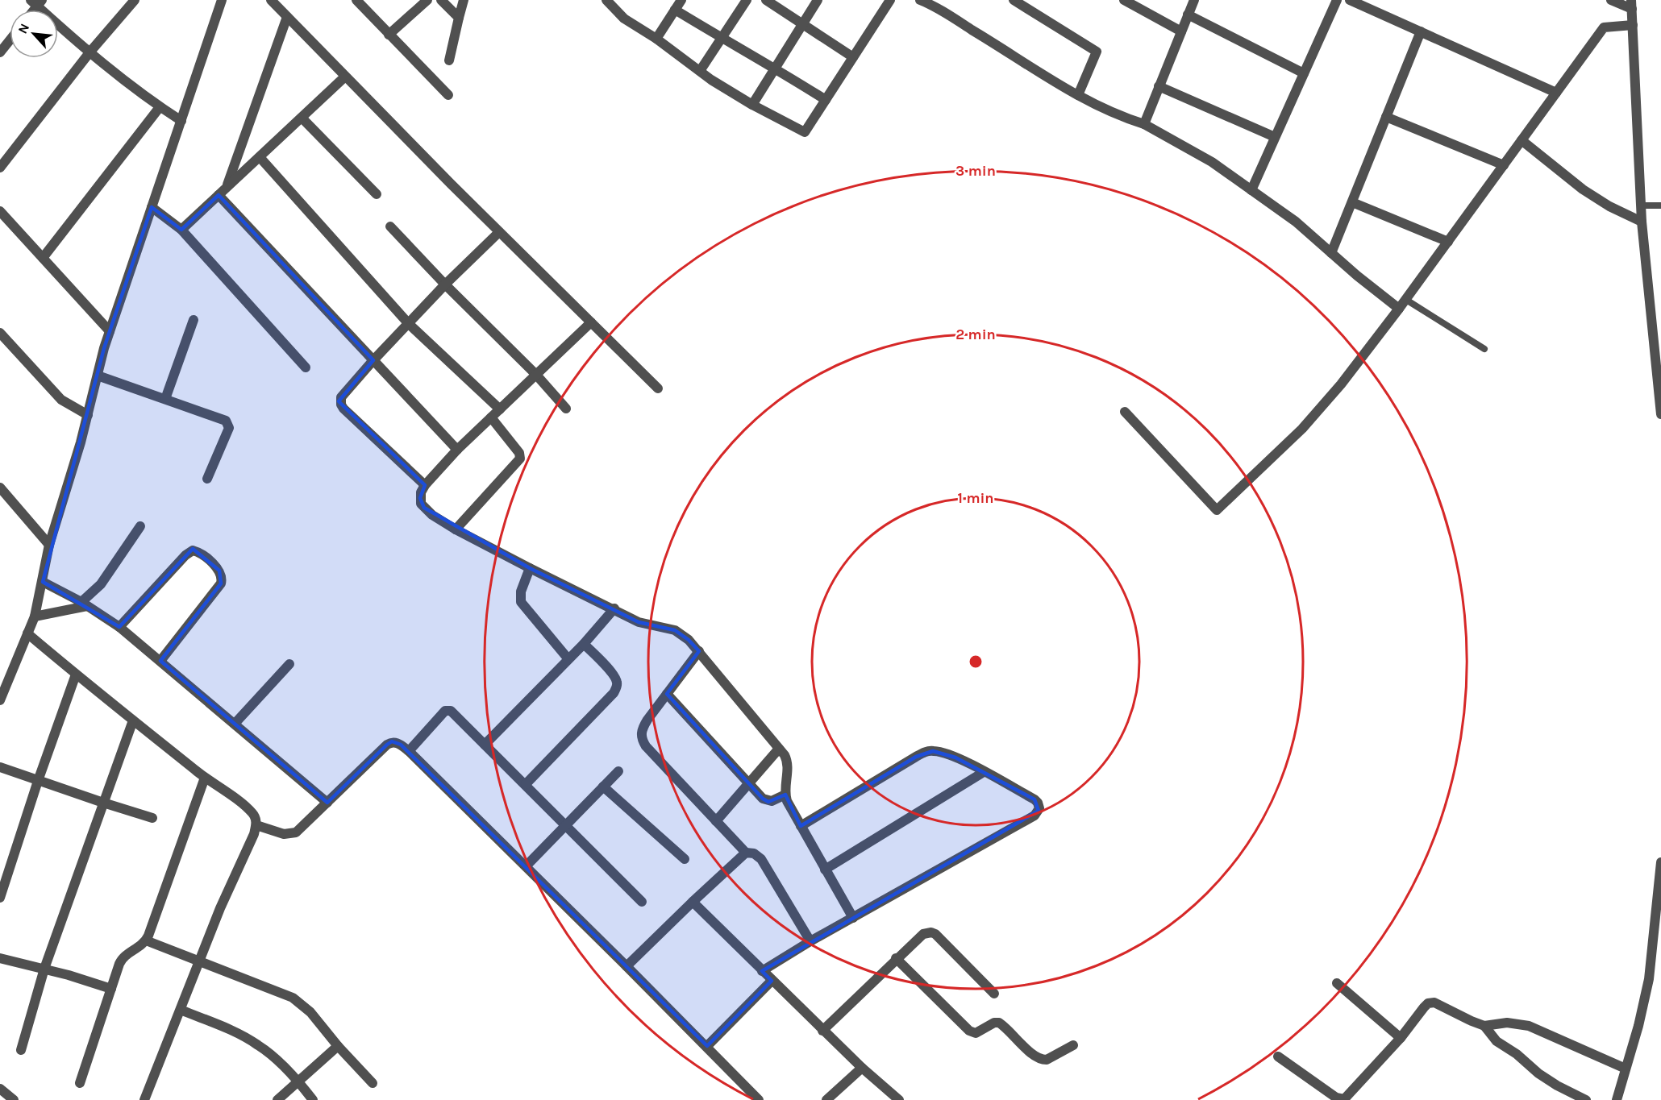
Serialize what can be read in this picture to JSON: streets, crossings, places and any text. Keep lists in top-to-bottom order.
{
  "north": "top left",
  "rings": ["3 min", "2 min", "1 min"]
}
